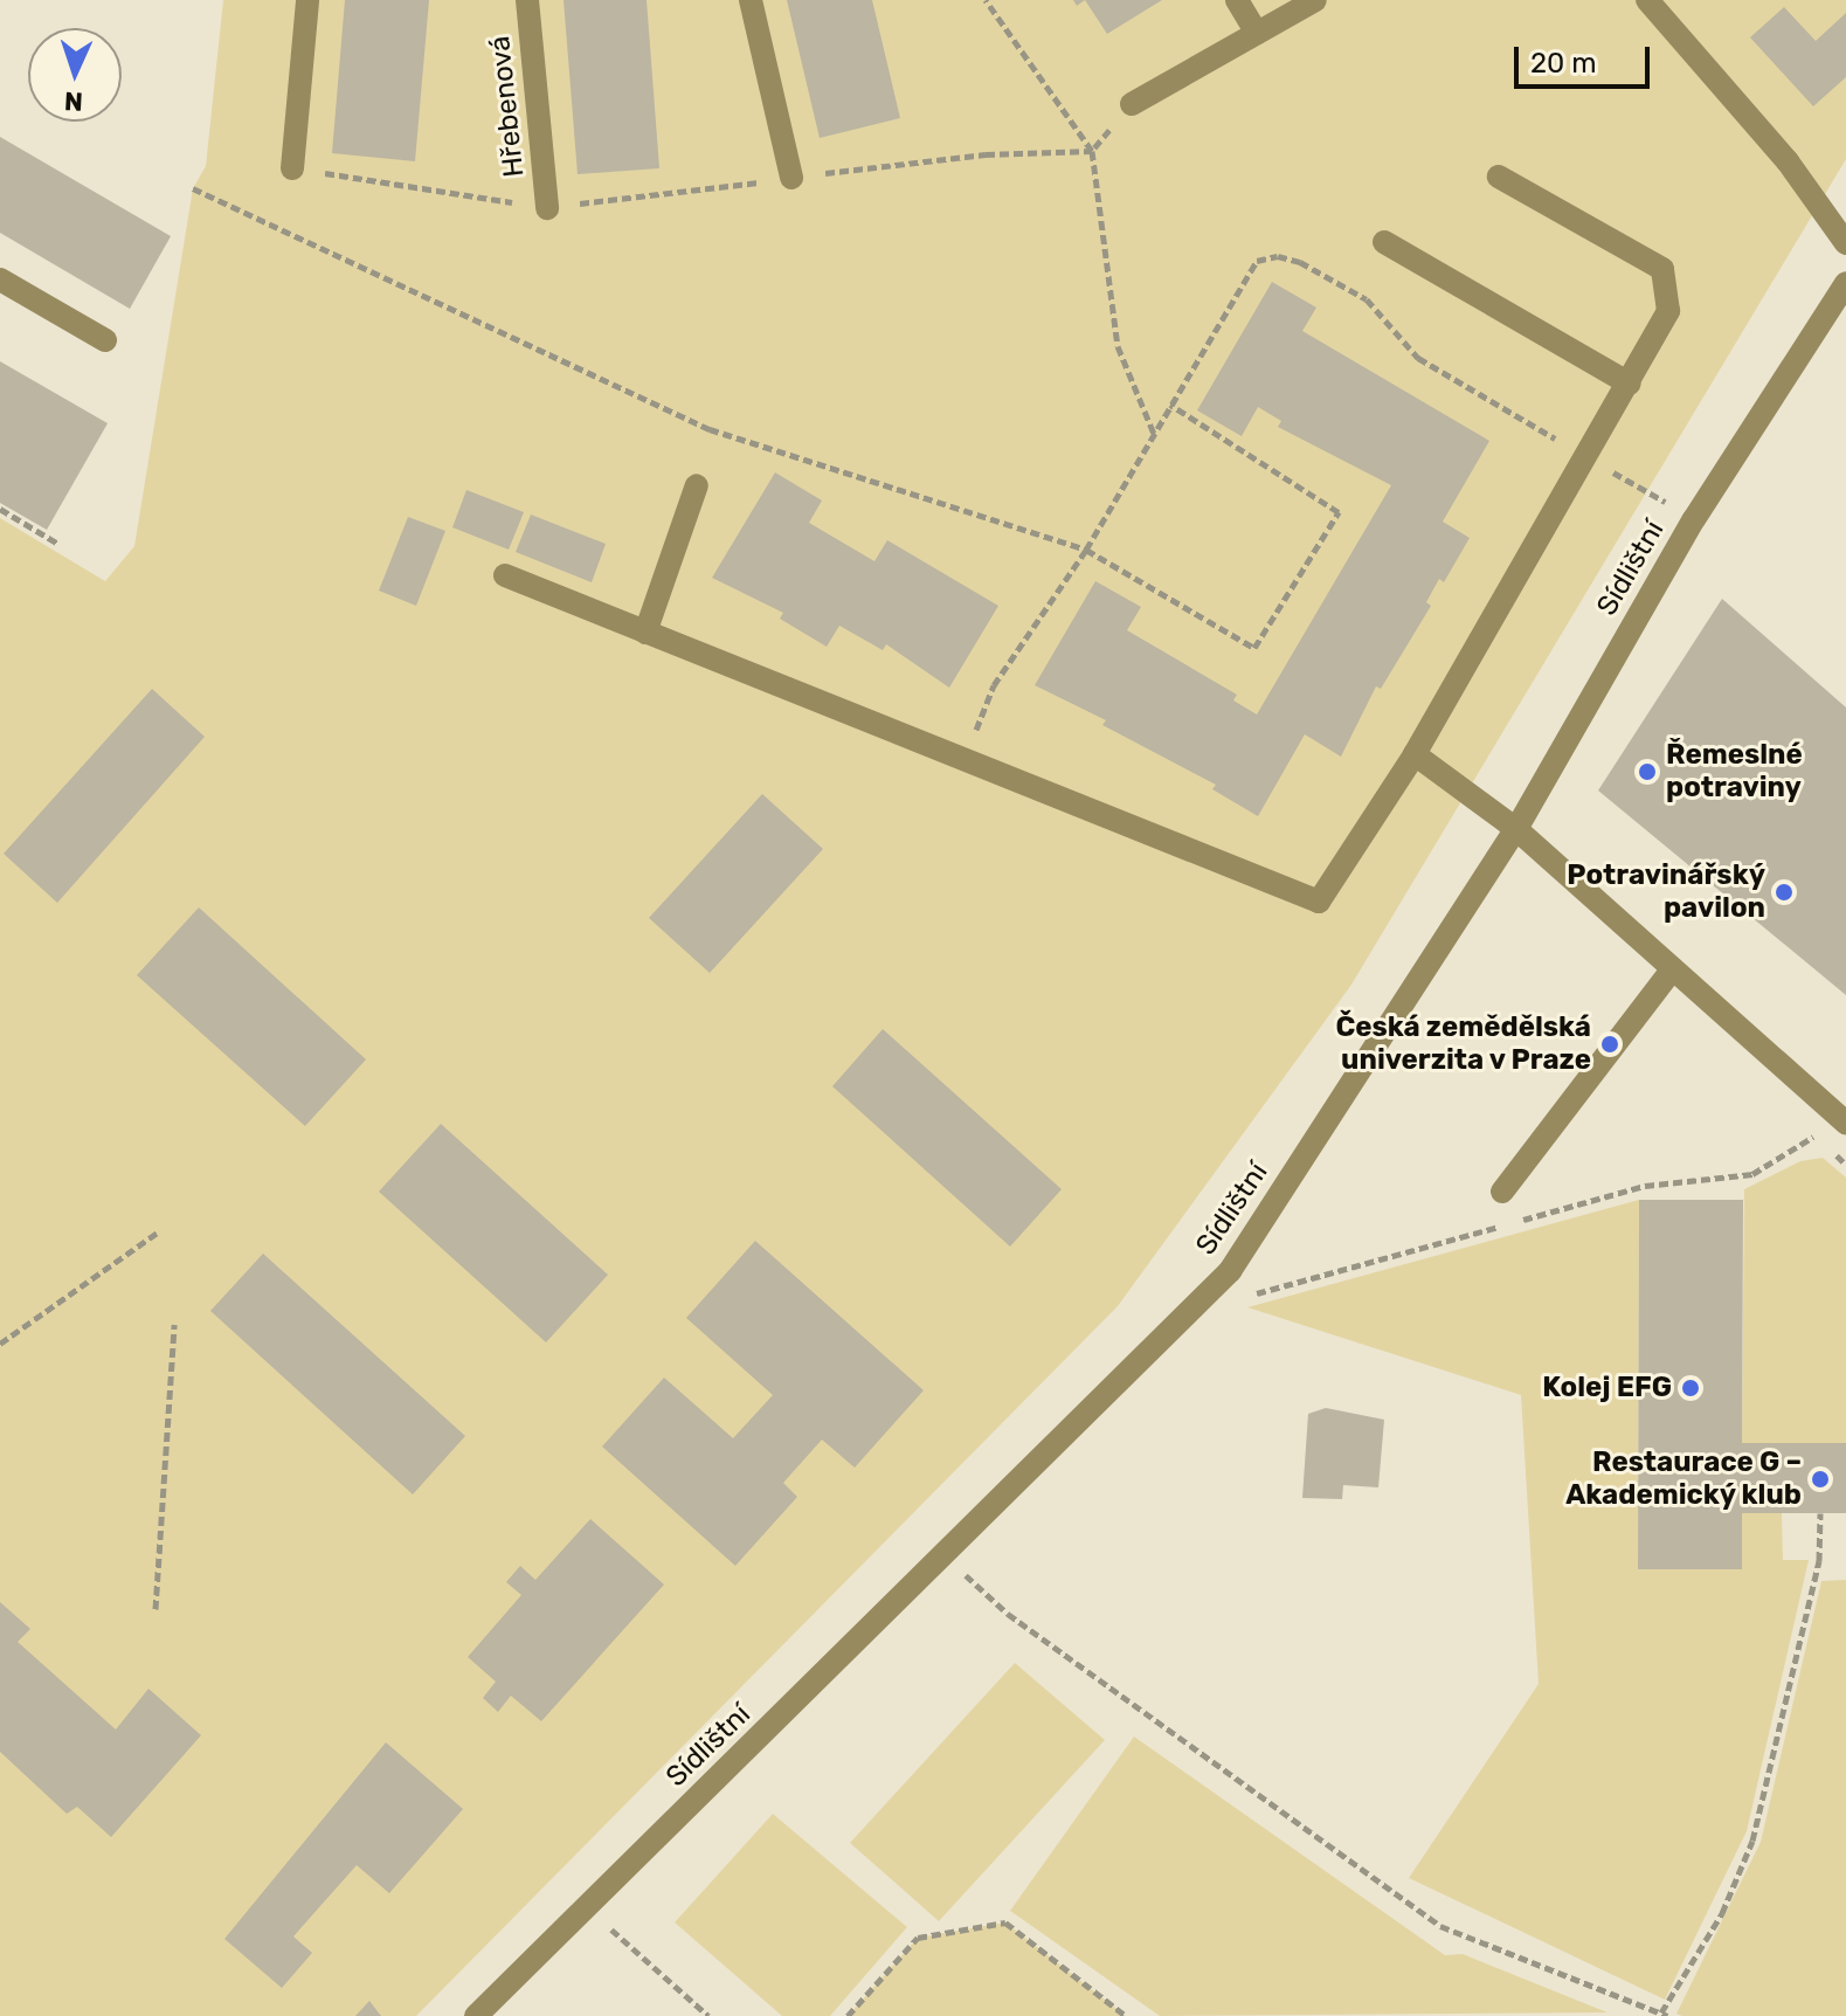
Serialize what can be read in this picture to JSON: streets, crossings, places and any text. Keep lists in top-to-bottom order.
{
  "streets": {
    "street": ["Hřebenová", "Sídlištní"]
  },
  "places": [
    "Řemeslné potraviny",
    "Potravinářský pavilon",
    "Česká zemědělská univerzita v Praze",
    "Kolej EFG",
    "Restaurace G – Akademický klub"
  ],
  "scale_bar": "20 m",
  "north": "bottom"
}
